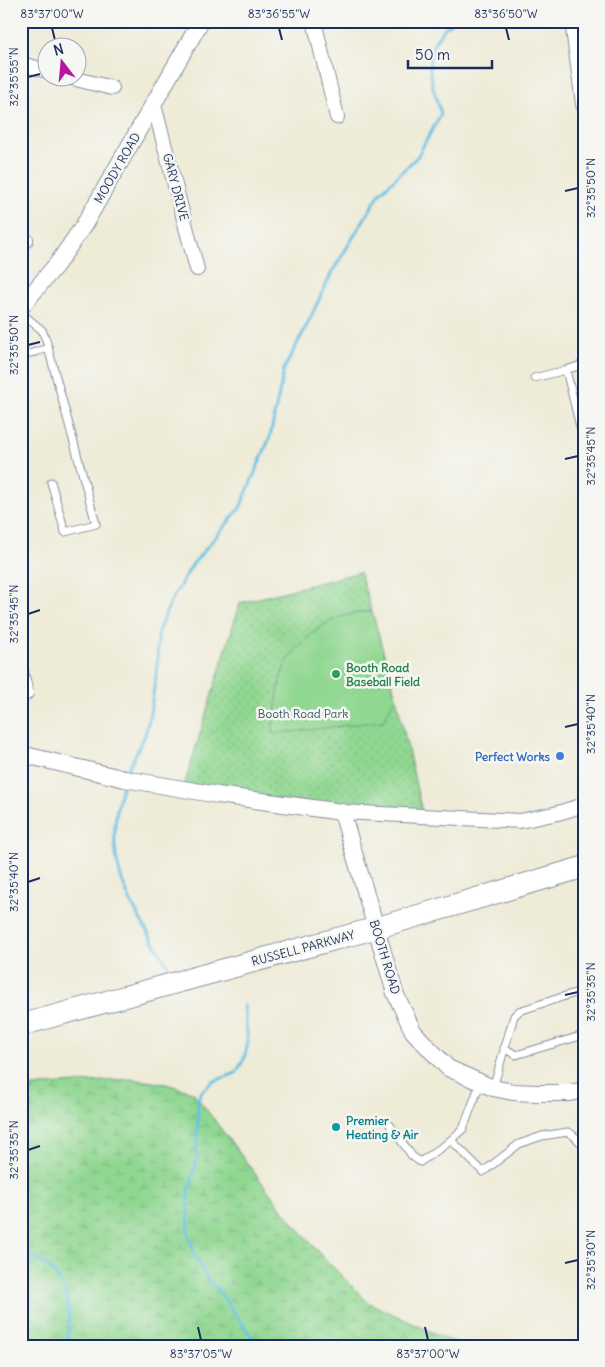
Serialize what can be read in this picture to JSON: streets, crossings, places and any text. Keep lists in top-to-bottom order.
{
  "streets": {
    "main road": ["RUSSELL PARKWAY"],
    "street": ["MOODY ROAD", "GARY DRIVE", "BOOTH ROAD"]
  },
  "crossings": [
    ["MOODY ROAD", "GARY DRIVE"],
    ["RUSSELL PARKWAY", "BOOTH ROAD"]
  ],
  "parks": ["Booth Road Park"],
  "places": ["Booth Road Baseball Field", "Perfect Works", "Premier Heating & Air"],
  "scale_bar": "50 m",
  "north": "top",
  "coordinates": [
    "83°37'00\"W",
    "83°36'55\"W",
    "83°36'50\"W",
    "32°35'55\"N",
    "32°35'50\"N",
    "32°35'45\"N",
    "32°35'40\"N",
    "32°35'35\"N",
    "32°35'30\"N",
    "83°37'05\"W"
  ]
}
